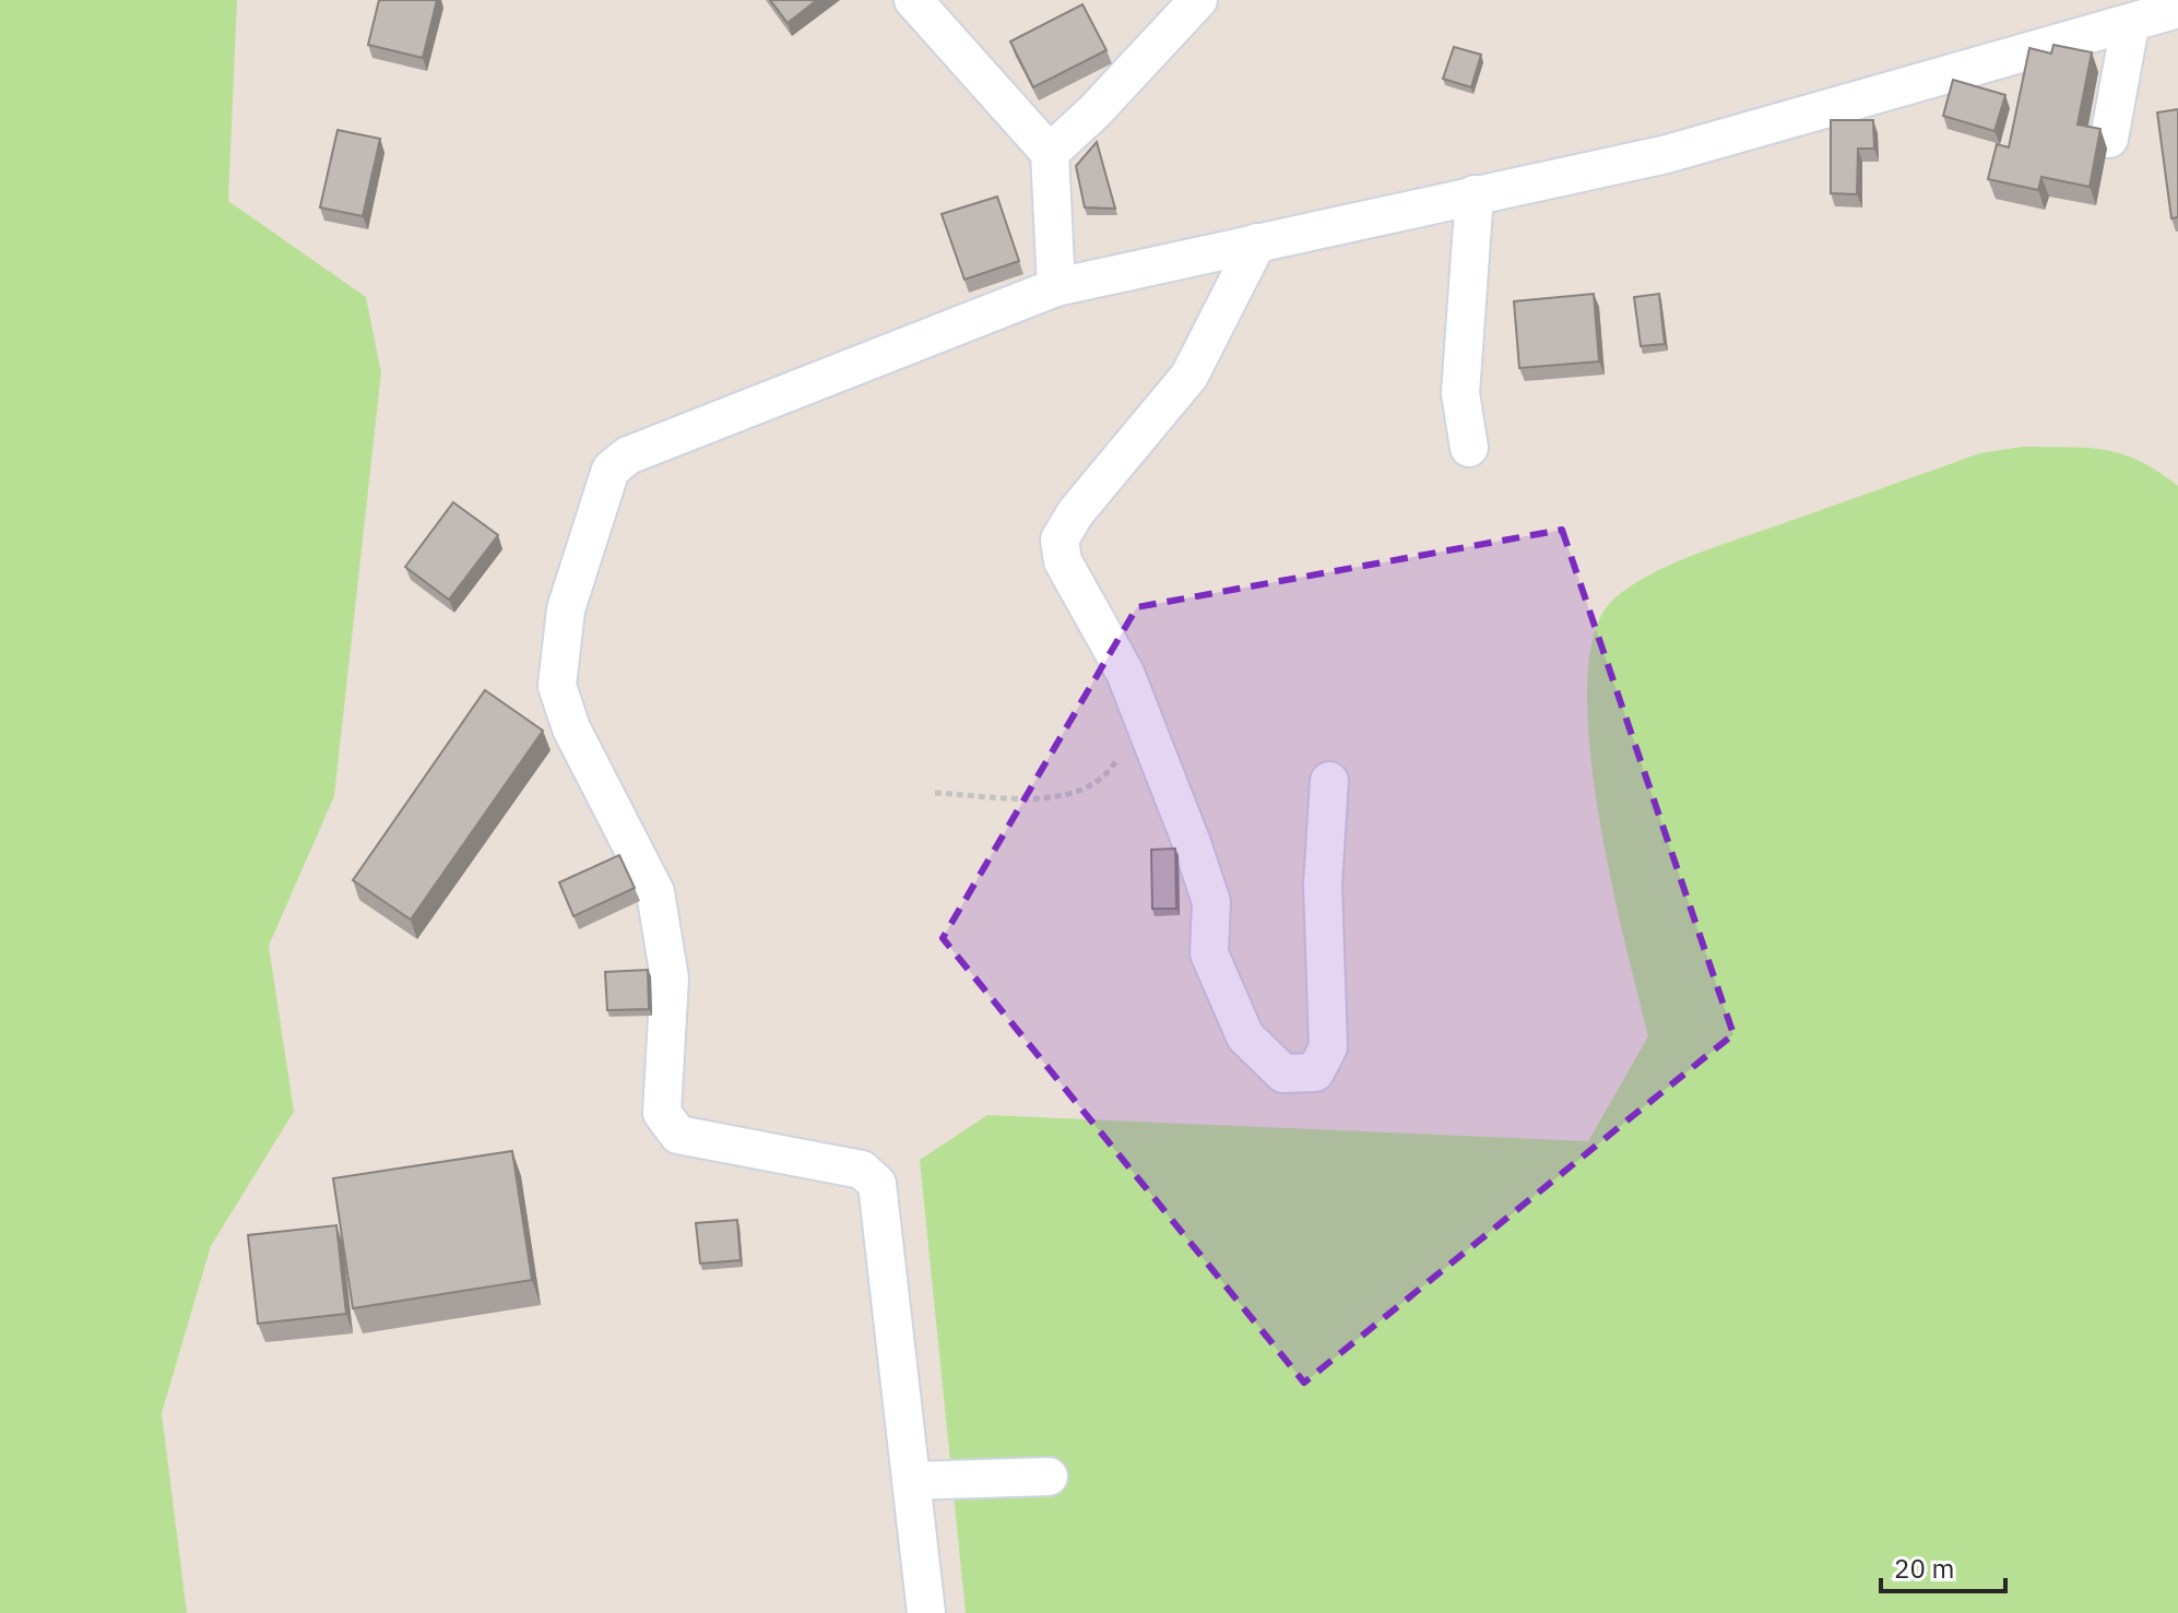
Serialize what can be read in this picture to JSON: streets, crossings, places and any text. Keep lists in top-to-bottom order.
{
  "scale_bar": "20 m"
}
